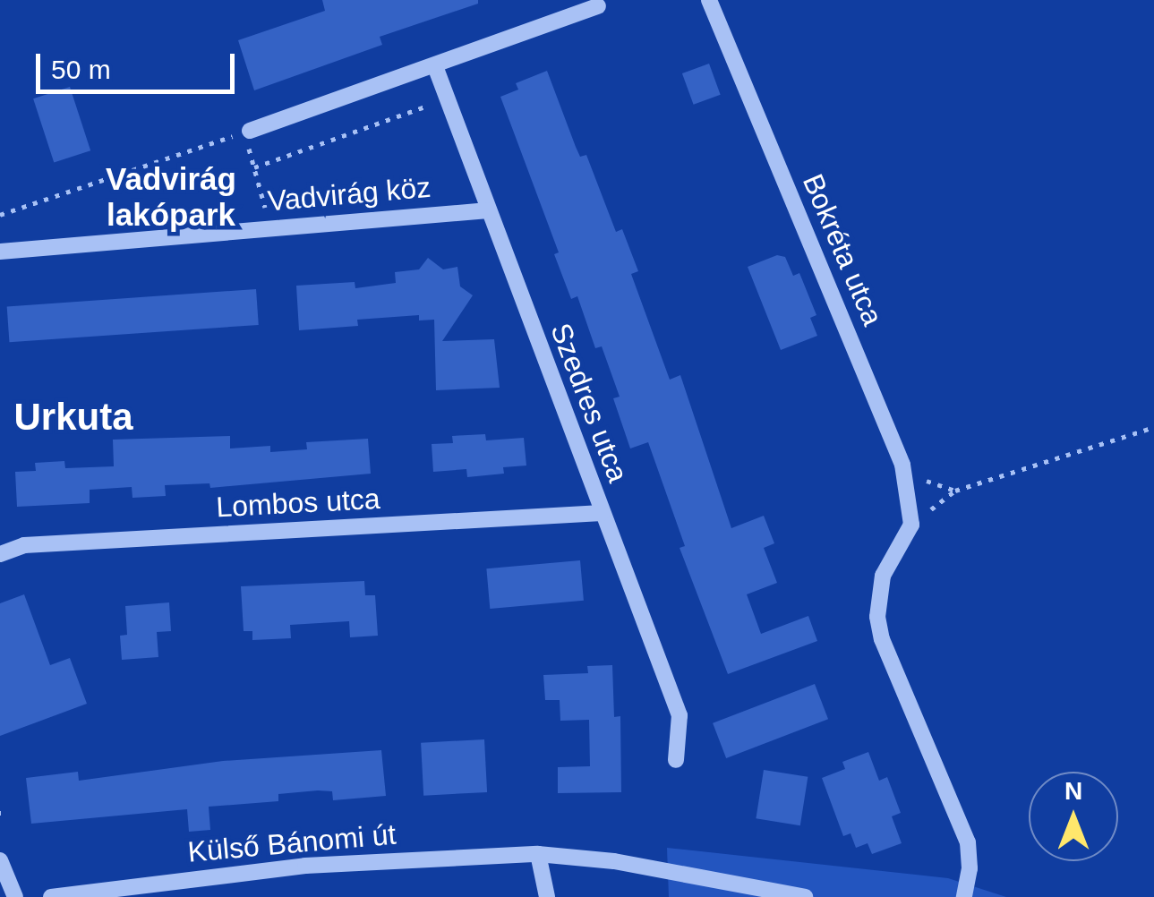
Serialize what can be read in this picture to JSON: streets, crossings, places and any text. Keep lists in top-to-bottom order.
{
  "streets": {
    "street": [
      "Vadvirág köz",
      "Bokréta utca",
      "Szedres utca",
      "Lombos utca",
      "Külső Bánomi út"
    ]
  },
  "crossings": [
    ["Vadvirág köz", "Szedres utca"],
    ["Szedres utca", "Lombos utca"]
  ],
  "districts": ["Vadvirág lakópark", "Urkuta"],
  "scale_bar": "50 m",
  "north": "top"
}
